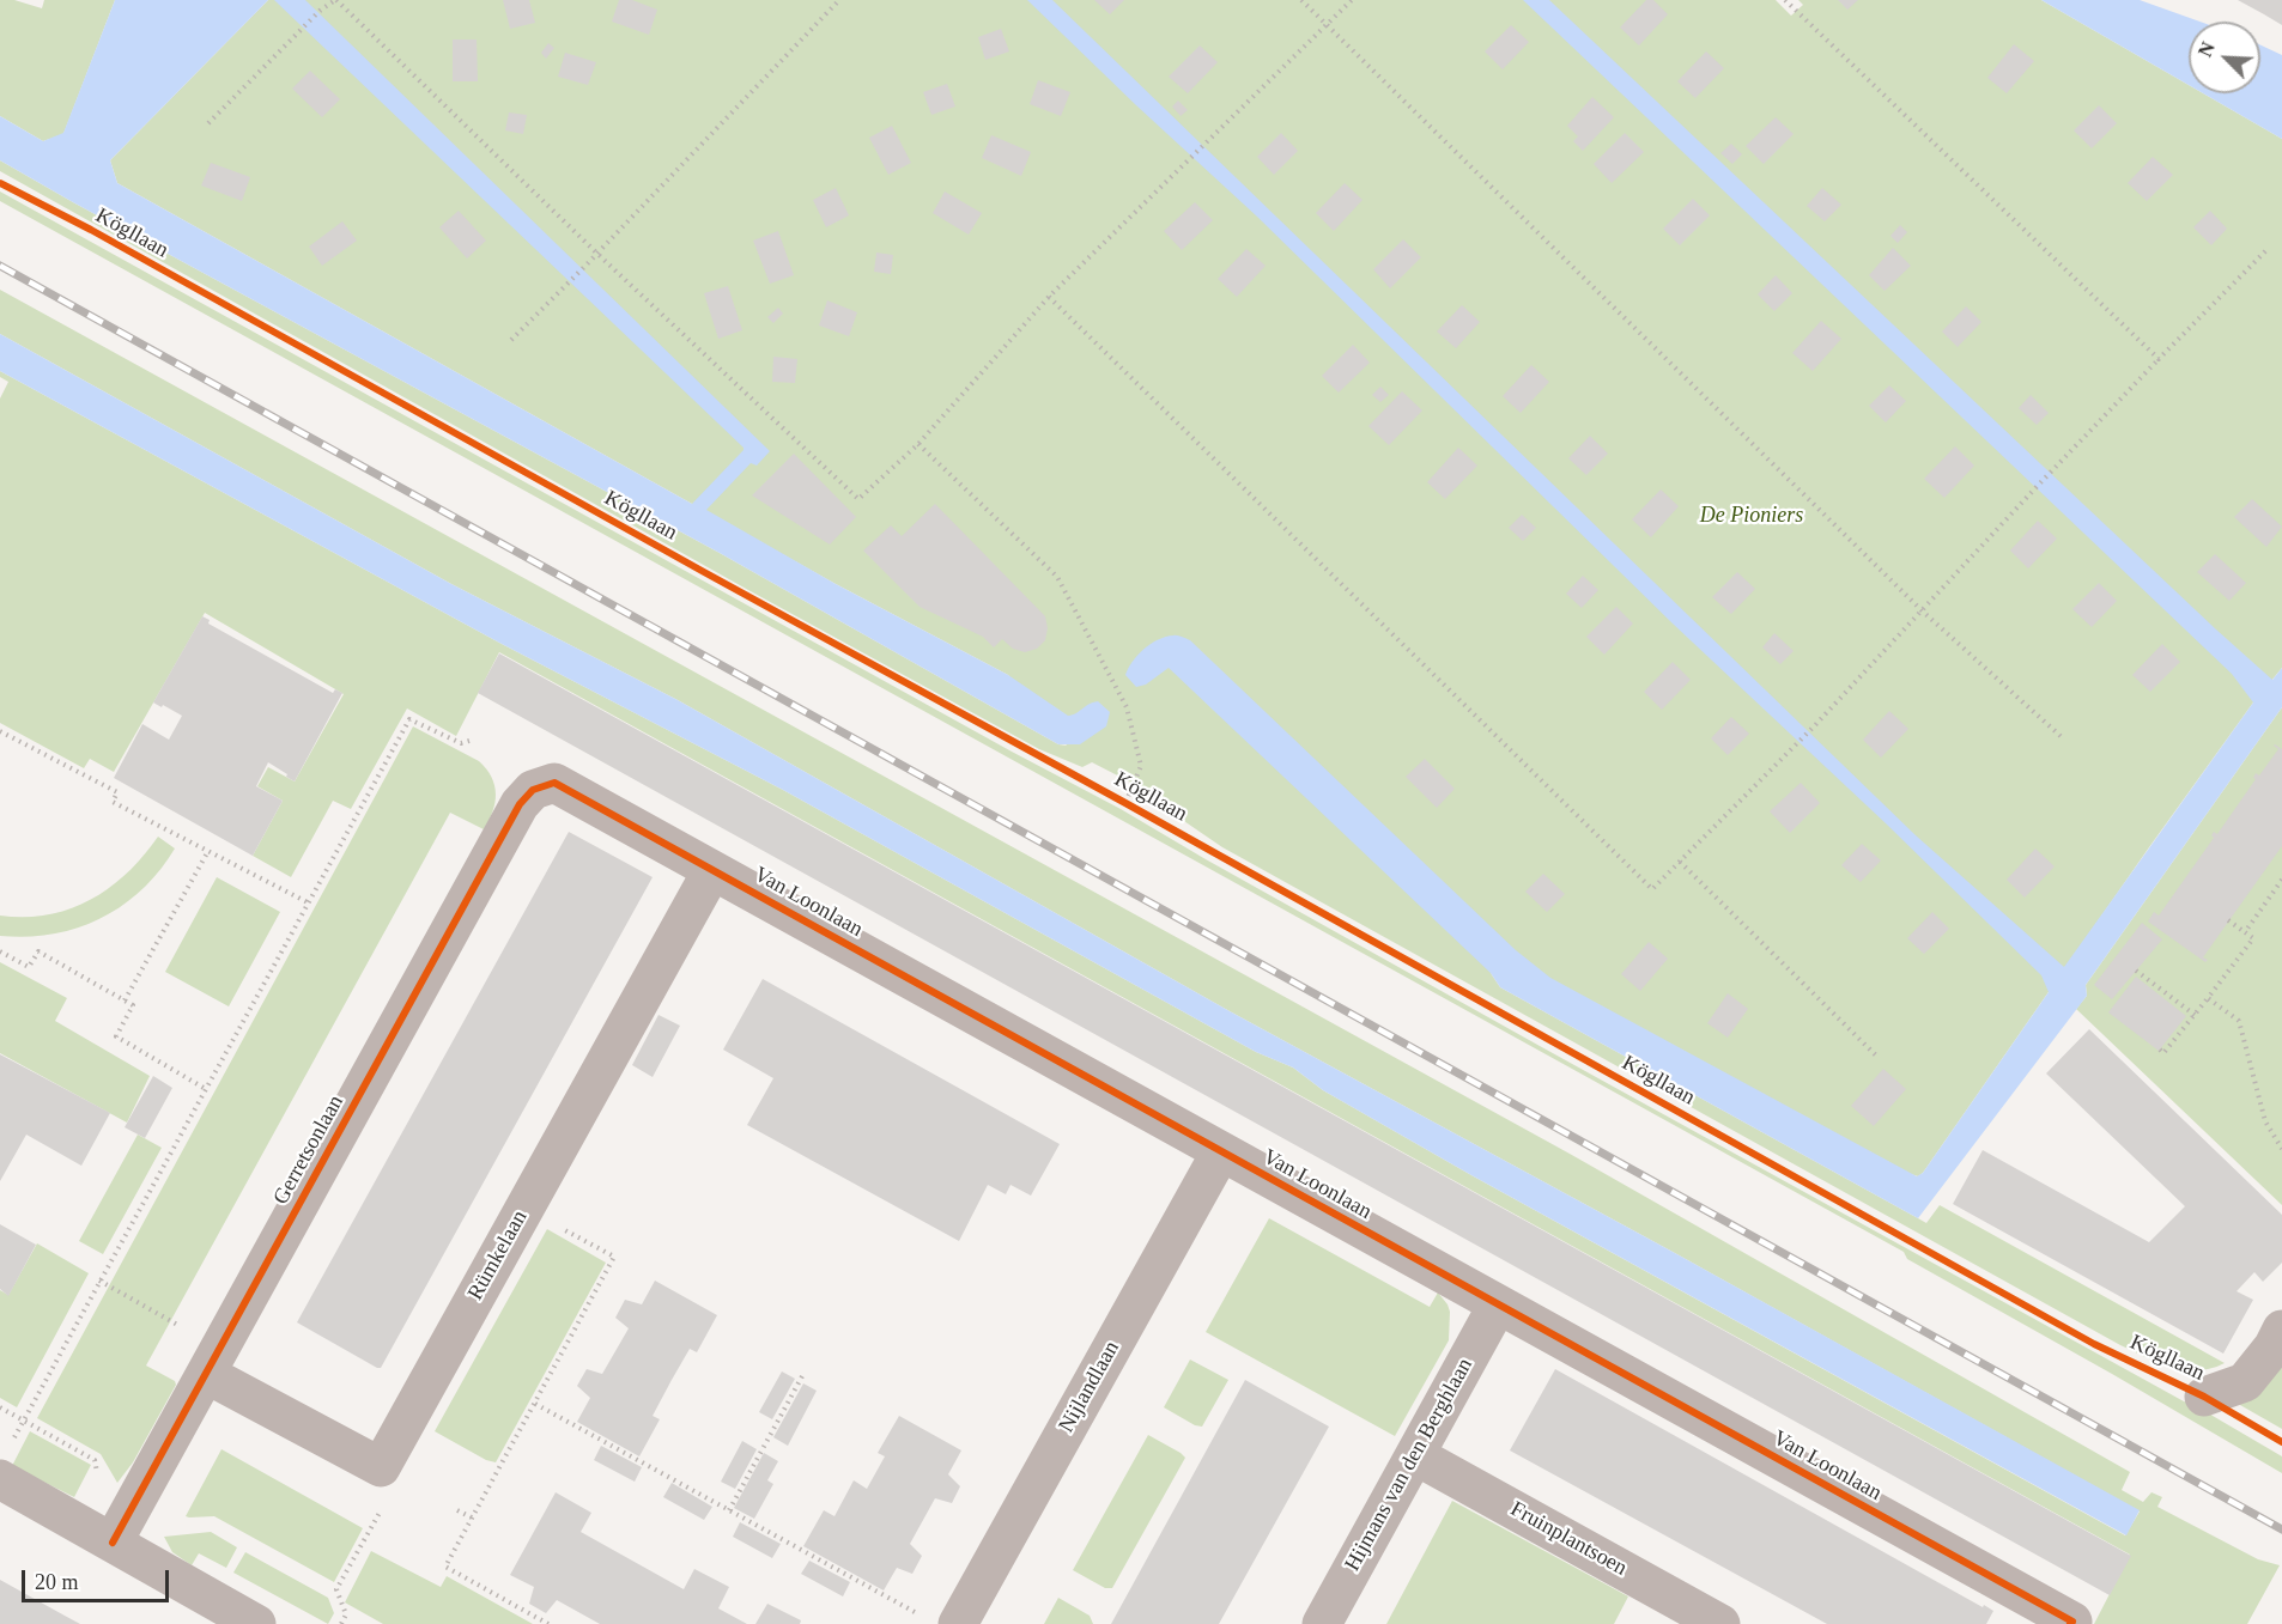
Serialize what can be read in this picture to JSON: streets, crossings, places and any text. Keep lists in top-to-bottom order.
{
  "streets": {
    "street": [
      "Kögllaan",
      "Van Loonlaan",
      "Gerretsonlaan",
      "Rümkelaan",
      "Nijlandlaan",
      "Hijmans van den Berghlaan",
      "Fruinplantsoen"
    ]
  },
  "crossings": [
    ["Van Loonlaan", "Gerretsonlaan"],
    ["Van Loonlaan", "Rümkelaan"],
    ["Van Loonlaan", "Nijlandlaan"],
    ["Van Loonlaan", "Hijmans van den Berghlaan"],
    ["Gerretsonlaan", "Rümkelaan"],
    ["Hijmans van den Berghlaan", "Fruinplantsoen"]
  ],
  "parks": ["De Pioniers"],
  "scale_bar": "20 m",
  "north": "top left"
}
